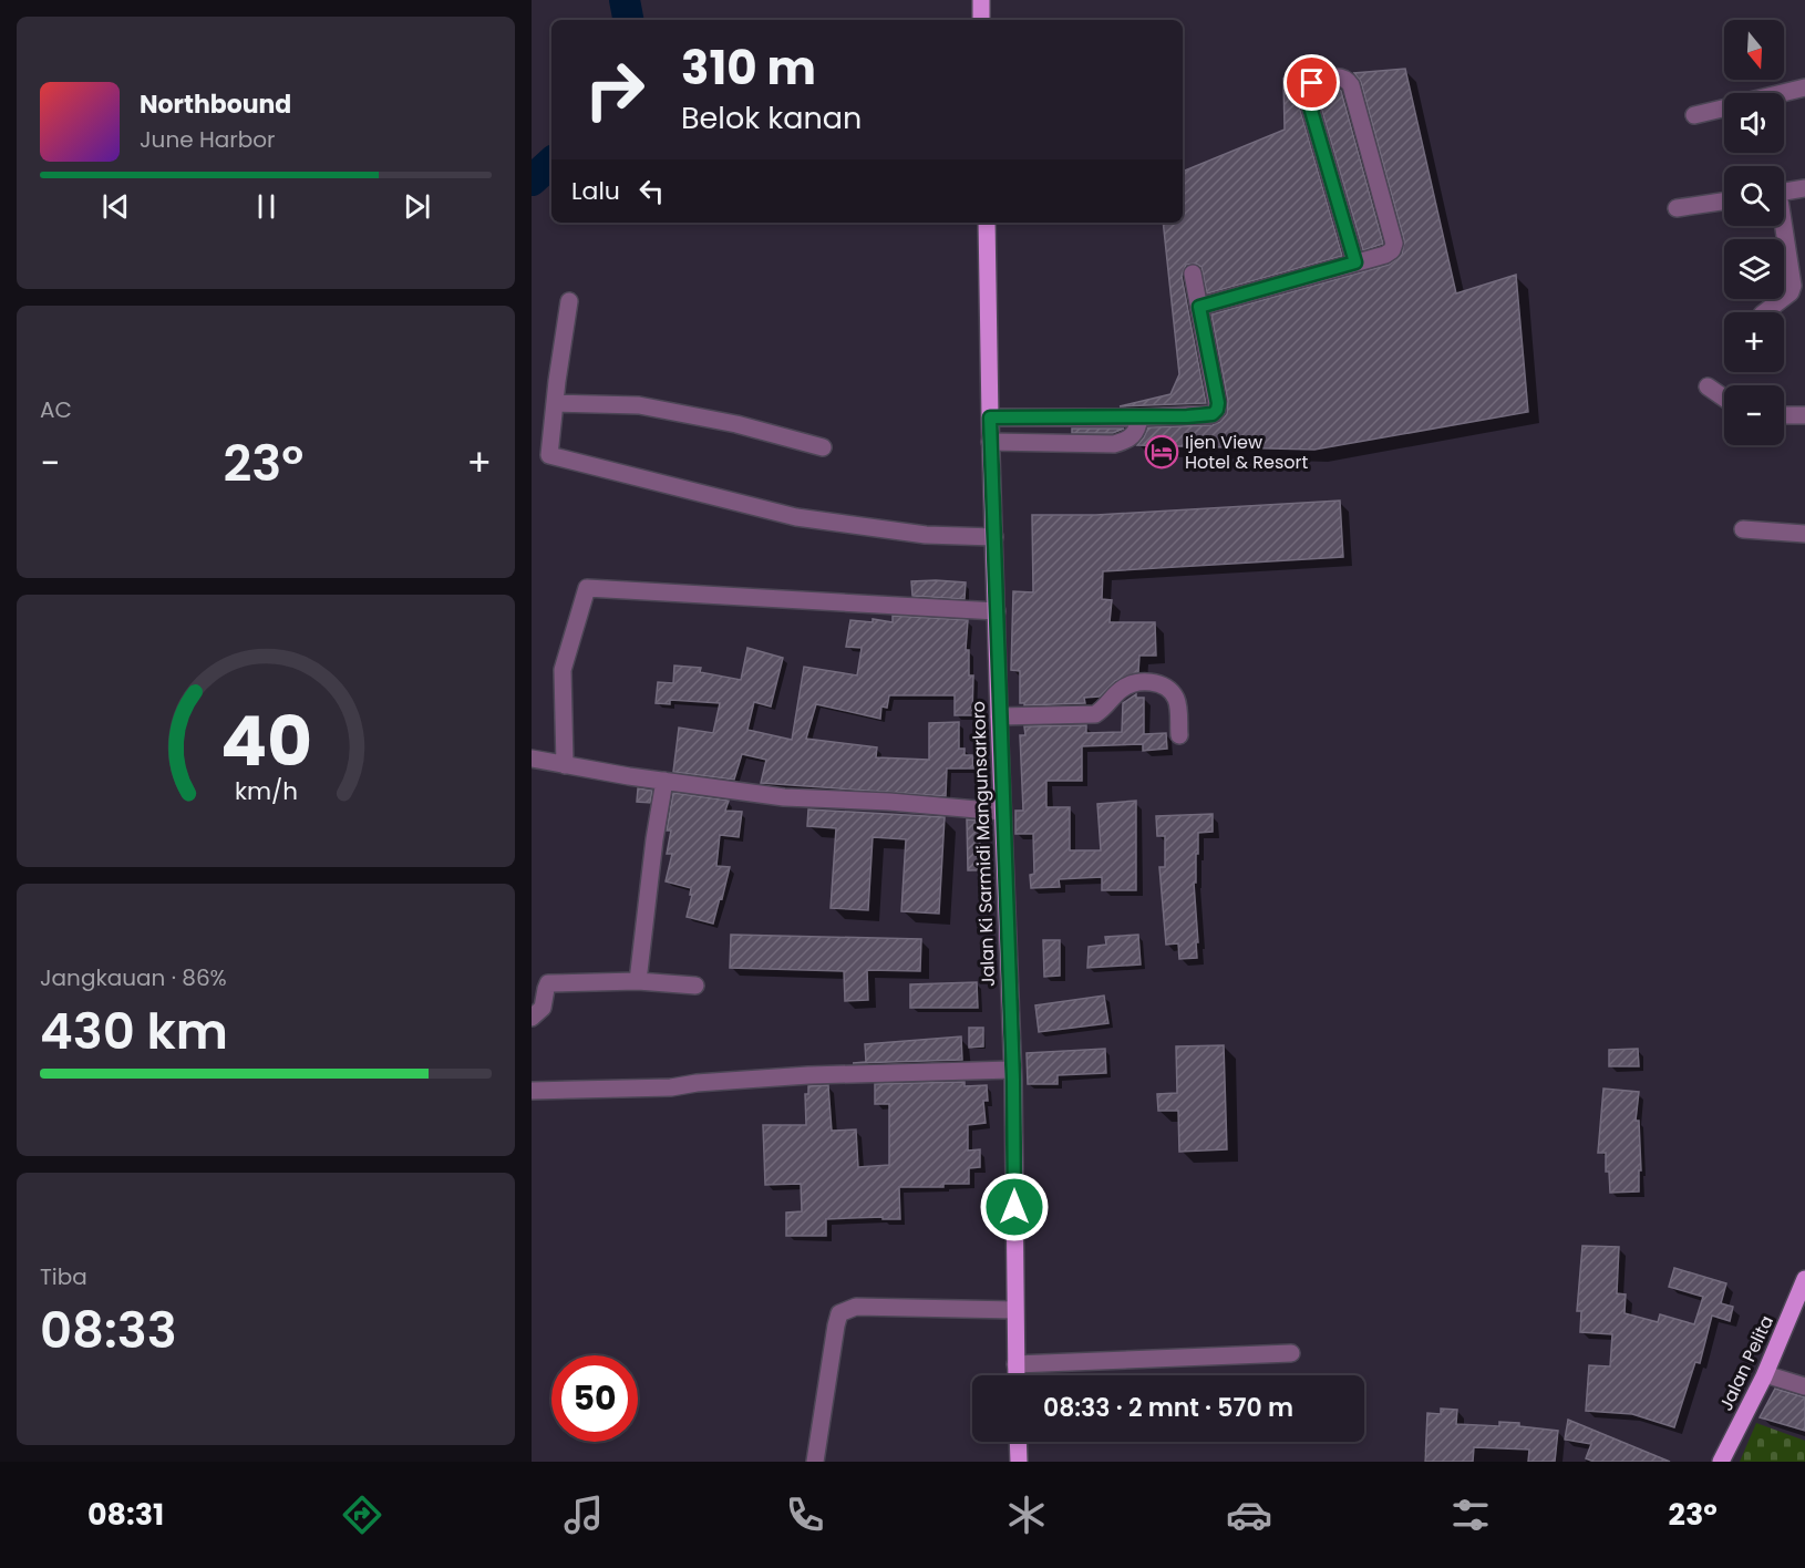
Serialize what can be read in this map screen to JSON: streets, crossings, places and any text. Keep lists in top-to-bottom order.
{
  "streets": {
    "main road": ["Jalan Ki Sarmidi Mangunsarkoro", "Jalan Pelita"]
  },
  "places": {
    "hotel": ["Ijen View Hotel & Resort"]
  },
  "north": "bottom",
  "page": {
    "map_buttons": ["+", "−"],
    "turn": ["310 m", "Belok kanan"],
    "song": ["Northbound", "June Harbor"],
    "then": "Lalu",
    "tile": [
      "AC",
      ["Jangkauan · 86%", "430 km"],
      ["Tiba", "08:33"]
    ],
    "heat": ["−", "23°", "+"],
    "limit": "50",
    "trip": "08:33 · 2 mnt · 570 m",
    "tabs": ["08:31", "23°"],
    "gauge": ["40", "km/h"]
  }
}
